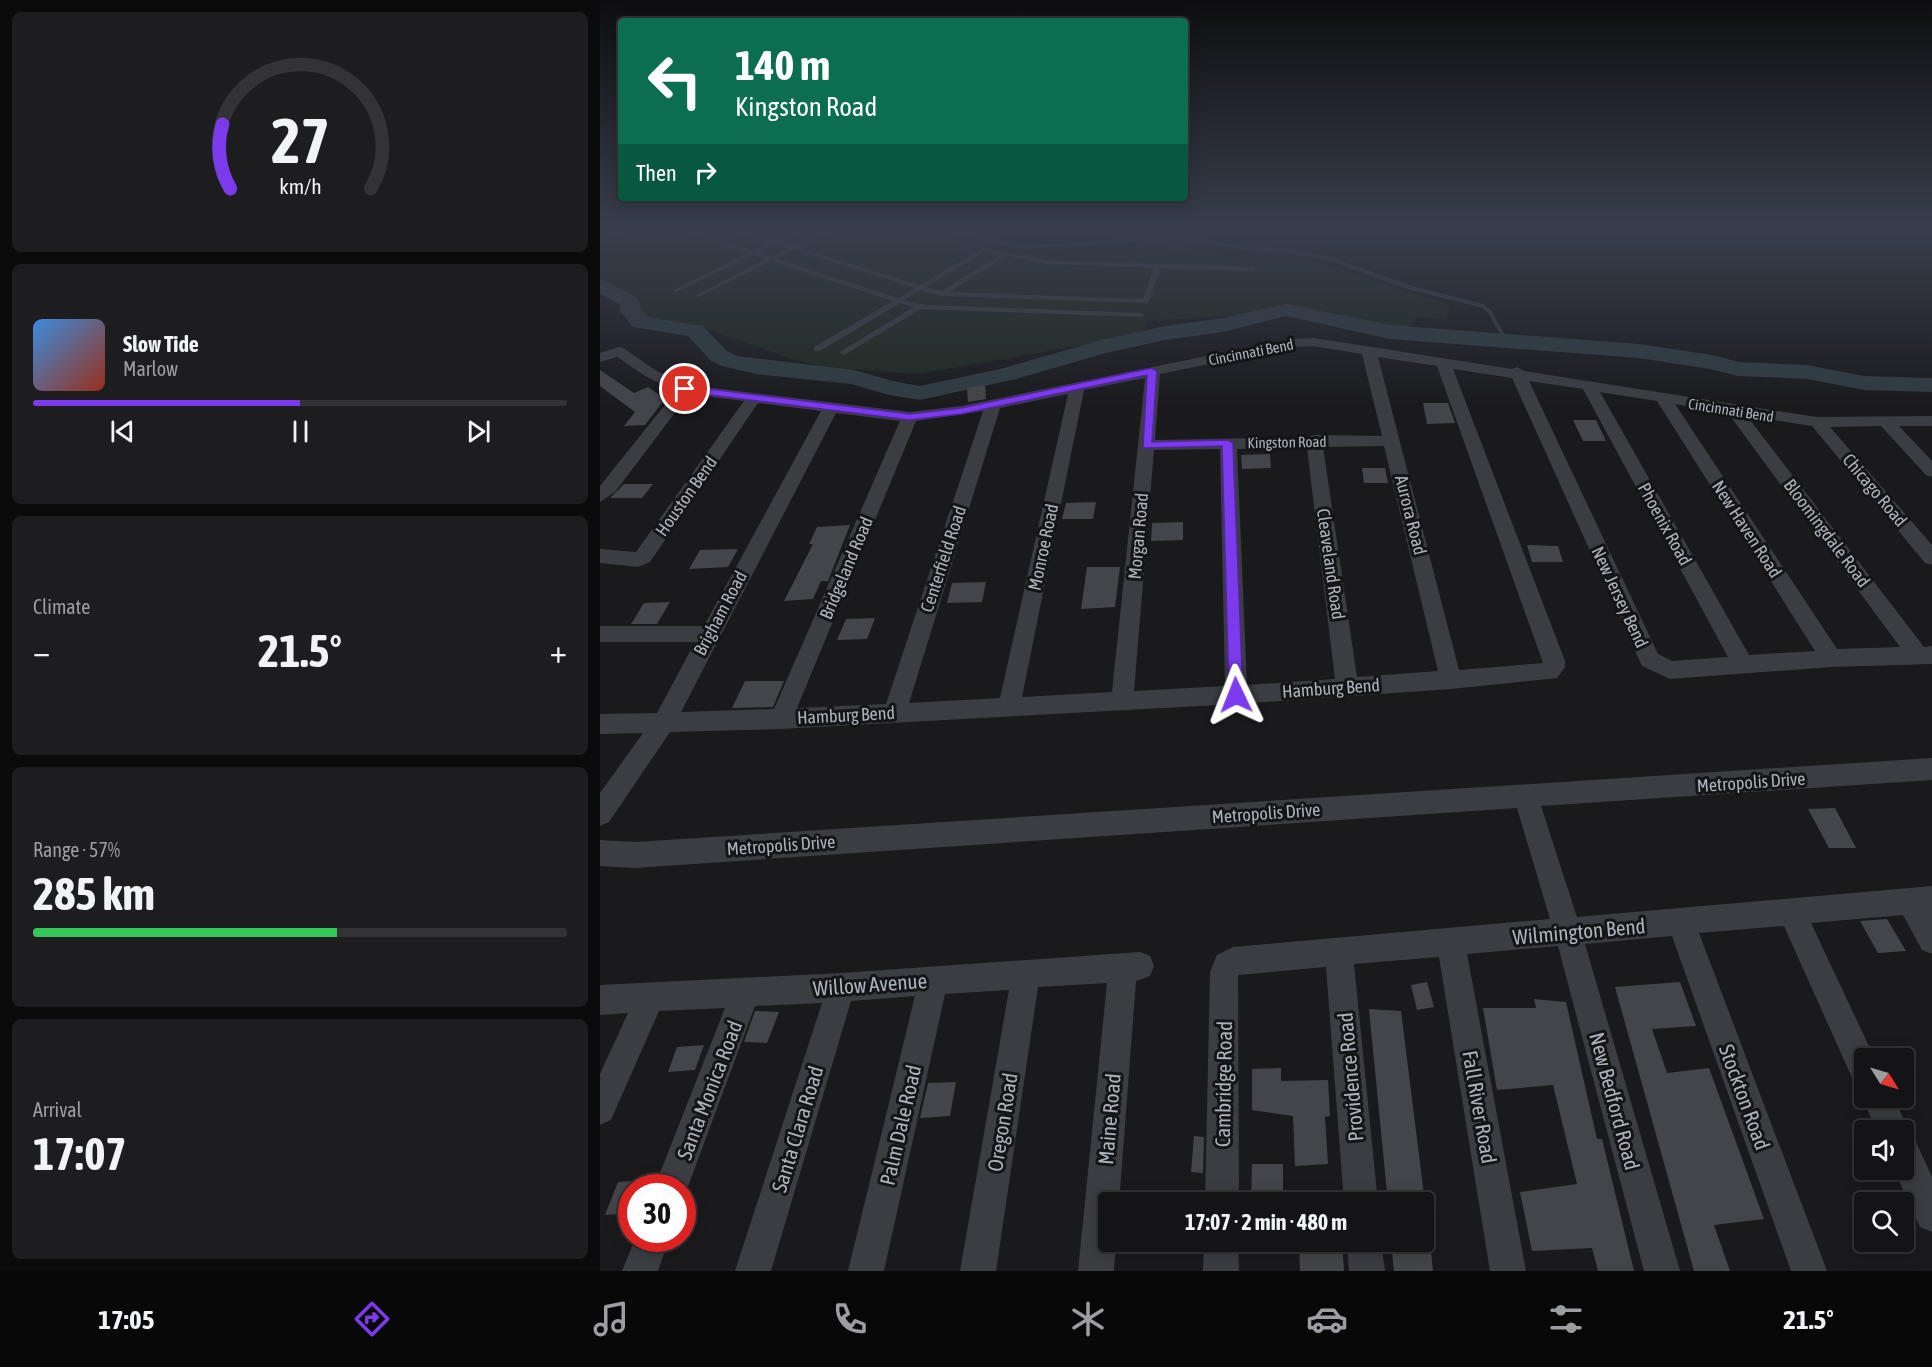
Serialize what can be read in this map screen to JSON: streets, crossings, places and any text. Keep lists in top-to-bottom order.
{
  "streets": {
    "street": [
      "Cincinnati Bend",
      "Kingston Road",
      "Chicago Road",
      "Houston Bend",
      "Aurora Road",
      "Phoenix Road",
      "New Haven Road",
      "Bloomingdale Road",
      "Morgan Road",
      "Monroe Road",
      "Centerfield Road",
      "Cleaveland Road",
      "Bridgeland Road",
      "New Jersey Bend",
      "Brigham Road",
      "Hamburg Bend",
      "Metropolis Drive",
      "Wilmington Bend",
      "Willow Avenue",
      "Providence Road",
      "Cambridge Road",
      "Santa Monica Road",
      "Stockton Road",
      "New Bedford Road",
      "Fall River Road",
      "Maine Road",
      "Oregon Road",
      "Palm Dale Road",
      "Santa Clara Road"
    ]
  },
  "crossings": [
    ["Cincinnati Bend", "Chicago Road"],
    ["Cincinnati Bend", "Houston Bend"],
    ["Cincinnati Bend", "Aurora Road"],
    ["Cincinnati Bend", "Phoenix Road"],
    ["Cincinnati Bend", "New Haven Road"],
    ["Cincinnati Bend", "Bloomingdale Road"],
    ["Cincinnati Bend", "Morgan Road"],
    ["Cincinnati Bend", "Monroe Road"],
    ["Cincinnati Bend", "Centerfield Road"],
    ["Cincinnati Bend", "Bridgeland Road"],
    ["Cincinnati Bend", "New Jersey Bend"],
    ["Cincinnati Bend", "Brigham Road"],
    ["Cincinnati Bend", "Hamburg Bend"],
    ["Kingston Road", "Aurora Road"],
    ["Kingston Road", "Morgan Road"],
    ["Kingston Road", "Cleaveland Road"],
    ["Aurora Road", "Hamburg Bend"],
    ["Phoenix Road", "New Jersey Bend"],
    ["New Haven Road", "New Jersey Bend"],
    ["Bloomingdale Road", "New Jersey Bend"],
    ["Morgan Road", "Hamburg Bend"],
    ["Monroe Road", "Hamburg Bend"],
    ["Centerfield Road", "Hamburg Bend"],
    ["Cleaveland Road", "Hamburg Bend"],
    ["Bridgeland Road", "Hamburg Bend"],
    ["Brigham Road", "Hamburg Bend"],
    ["Metropolis Drive", "New Bedford Road"],
    ["Wilmington Bend", "Providence Road"],
    ["Wilmington Bend", "Cambridge Road"],
    ["Wilmington Bend", "Stockton Road"],
    ["Wilmington Bend", "New Bedford Road"],
    ["Wilmington Bend", "Fall River Road"],
    ["Willow Avenue", "Santa Monica Road"],
    ["Willow Avenue", "Maine Road"],
    ["Willow Avenue", "Oregon Road"],
    ["Willow Avenue", "Palm Dale Road"],
    ["Willow Avenue", "Santa Clara Road"]
  ],
  "north": "bottom right",
  "page": {
    "turn": ["140 m", "Kingston Road"],
    "then": "Then",
    "song": ["Slow Tide", "Marlow"],
    "tile": [
      "Climate",
      ["Range · 57%", "285 km"],
      ["Arrival", "17:07"]
    ],
    "heat": ["−", "21.5°", "+"],
    "limit": "30",
    "trip": "17:07 · 2 min · 480 m",
    "tabs": ["17:05", "21.5°"],
    "gauge": ["27", "km/h"]
  }
}
